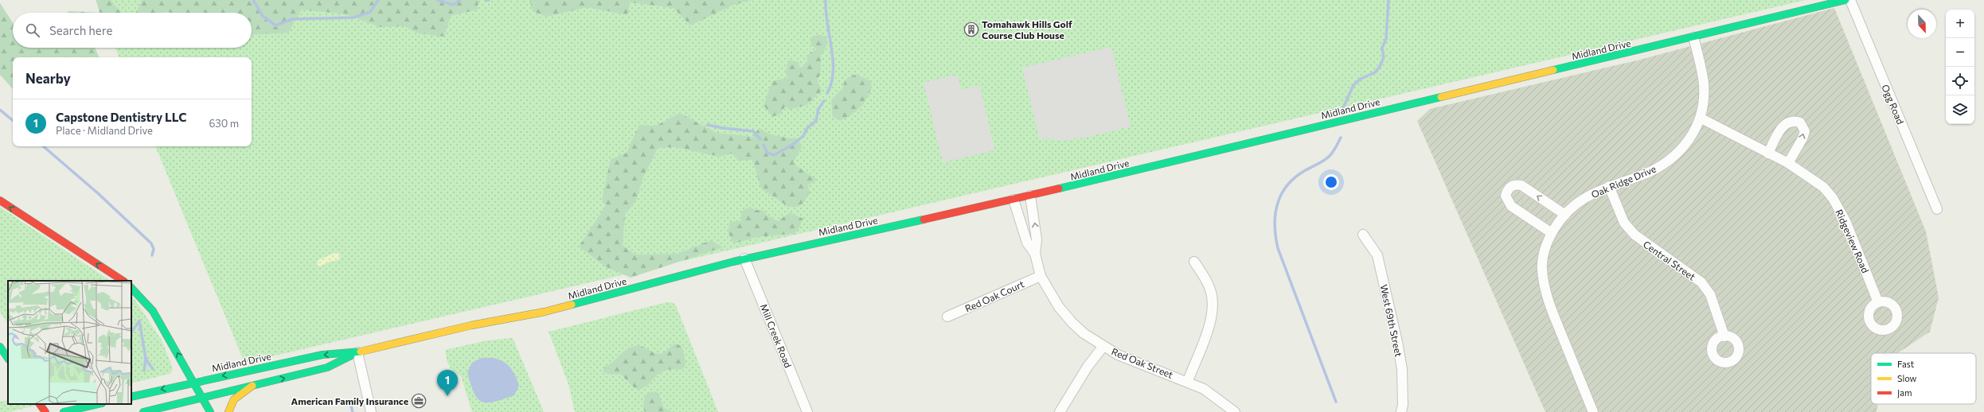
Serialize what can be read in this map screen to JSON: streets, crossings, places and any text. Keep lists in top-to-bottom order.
{
  "streets": {
    "main road": ["Midland Drive"],
    "street": [
      "Ogg Road",
      "Oak Ridge Drive",
      "Ridgeview Road",
      "Central Street",
      "Red Oak Court",
      "West 69th Street",
      "Mill Creek Road",
      "Red Oak Street"
    ]
  },
  "crossings": [
    ["Midland Drive", "Oak Ridge Drive"],
    ["Midland Drive", "Mill Creek Road"],
    ["Midland Drive", "Red Oak Street"],
    ["Oak Ridge Drive", "Ridgeview Road"],
    ["Oak Ridge Drive", "Central Street"],
    ["Red Oak Court", "Red Oak Street"]
  ],
  "places": {
    "building": ["Tomahawk Hills Golf Course Club House"],
    "office": ["American Family Insurance"]
  },
  "legend": ["Fast", "Slow", "Jam"],
  "north": "bottom",
  "page": {
    "map_buttons": ["+", "−"],
    "search": "Search here",
    "heading": "Nearby",
    "list": [
      {
        "mark": "1",
        "name": "Capstone Dentistry LLC",
        "note": "Place · Midland Drive",
        "value": "630 m"
      }
    ],
    "pins": "1"
  }
}
